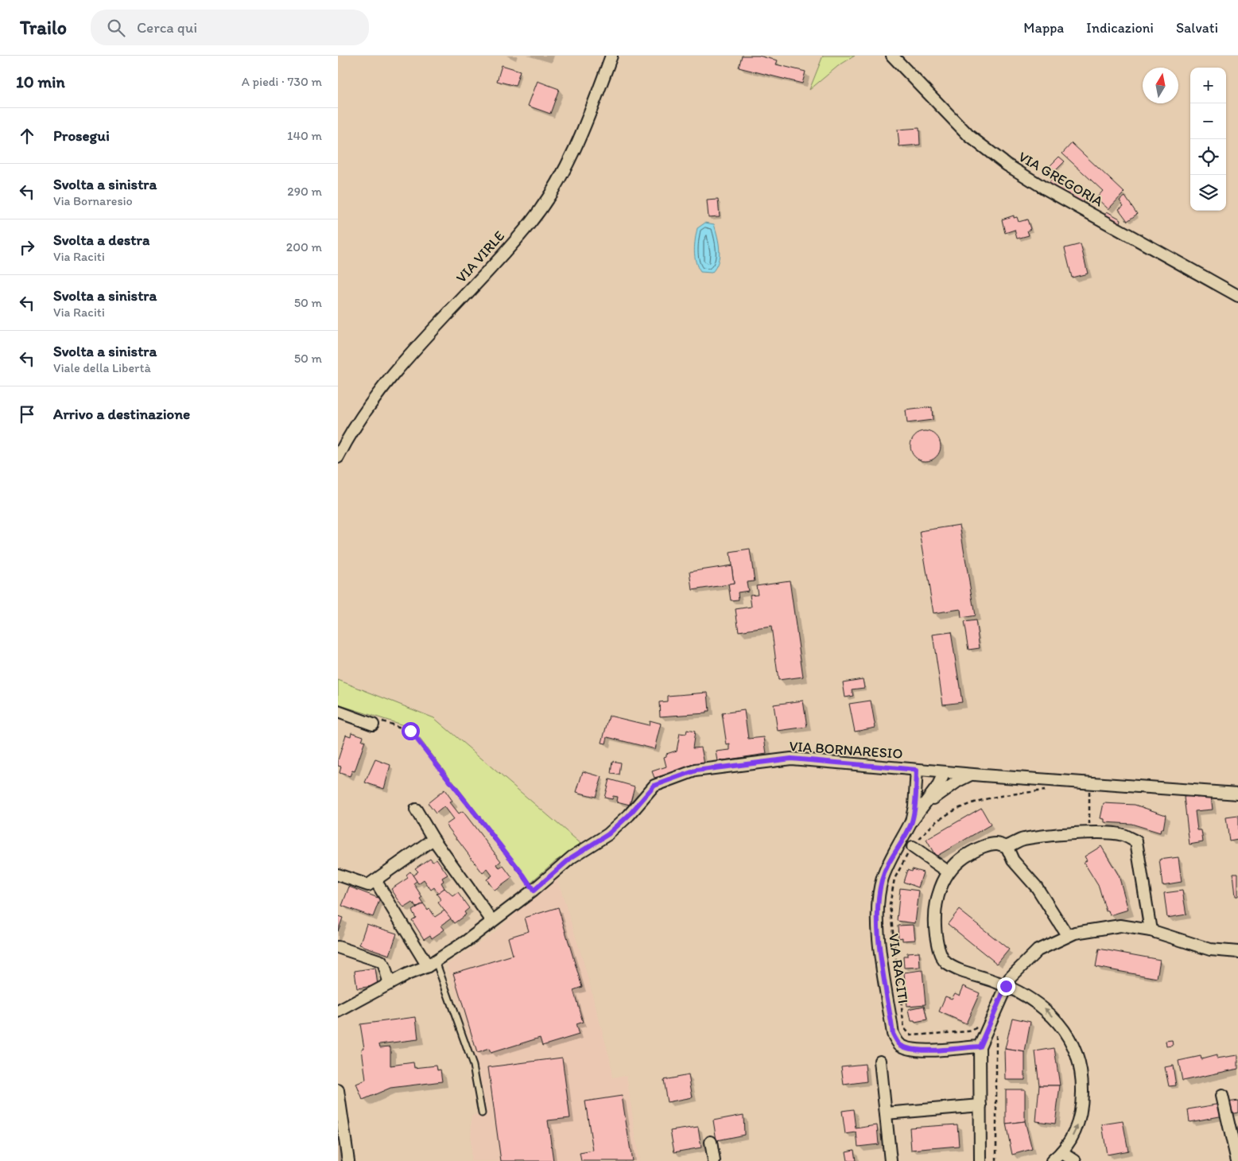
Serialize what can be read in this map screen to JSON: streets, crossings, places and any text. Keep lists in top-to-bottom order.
{
  "streets": {
    "street": [
      "VIA GREGORIA",
      "VIA VIRLE",
      "VIA BORNARESIO",
      "VIA RACITI"
    ]
  },
  "crossings": [
    ["VIA BORNARESIO", "VIA RACITI"]
  ],
  "north": "top",
  "page": {
    "header": "Trailo",
    "search": "Cerca qui",
    "nav": ["Mappa", "Indicazioni", "Salvati"],
    "heading": ["10 min", "A piedi · 730 m"],
    "map_buttons": ["+", "−"],
    "list": [
      ["Prosegui", "140 m"],
      ["Svolta a sinistra", "Via Bornaresio", "290 m"],
      ["Svolta a destra", "Via Raciti", "200 m"],
      ["Svolta a sinistra", "Via Raciti", "50 m"],
      ["Svolta a sinistra", "Viale della Libertà", "50 m"],
      "Arrivo a destinazione"
    ]
  }
}
